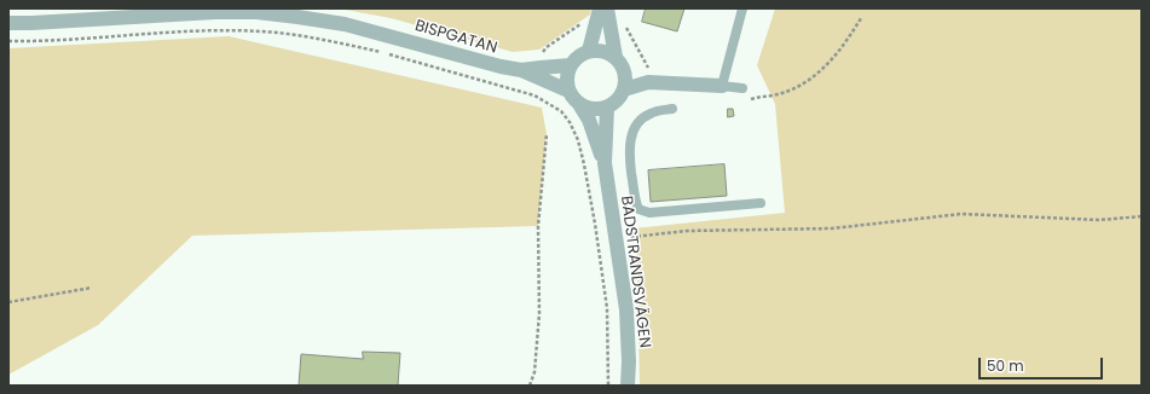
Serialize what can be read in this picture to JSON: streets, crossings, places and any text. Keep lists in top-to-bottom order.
{
  "streets": {
    "street": ["BISPGATAN", "BADSTRANDSVÄGEN"]
  },
  "crossings": [
    ["BISPGATAN", "BADSTRANDSVÄGEN"]
  ],
  "scale_bar": "50 m"
}
